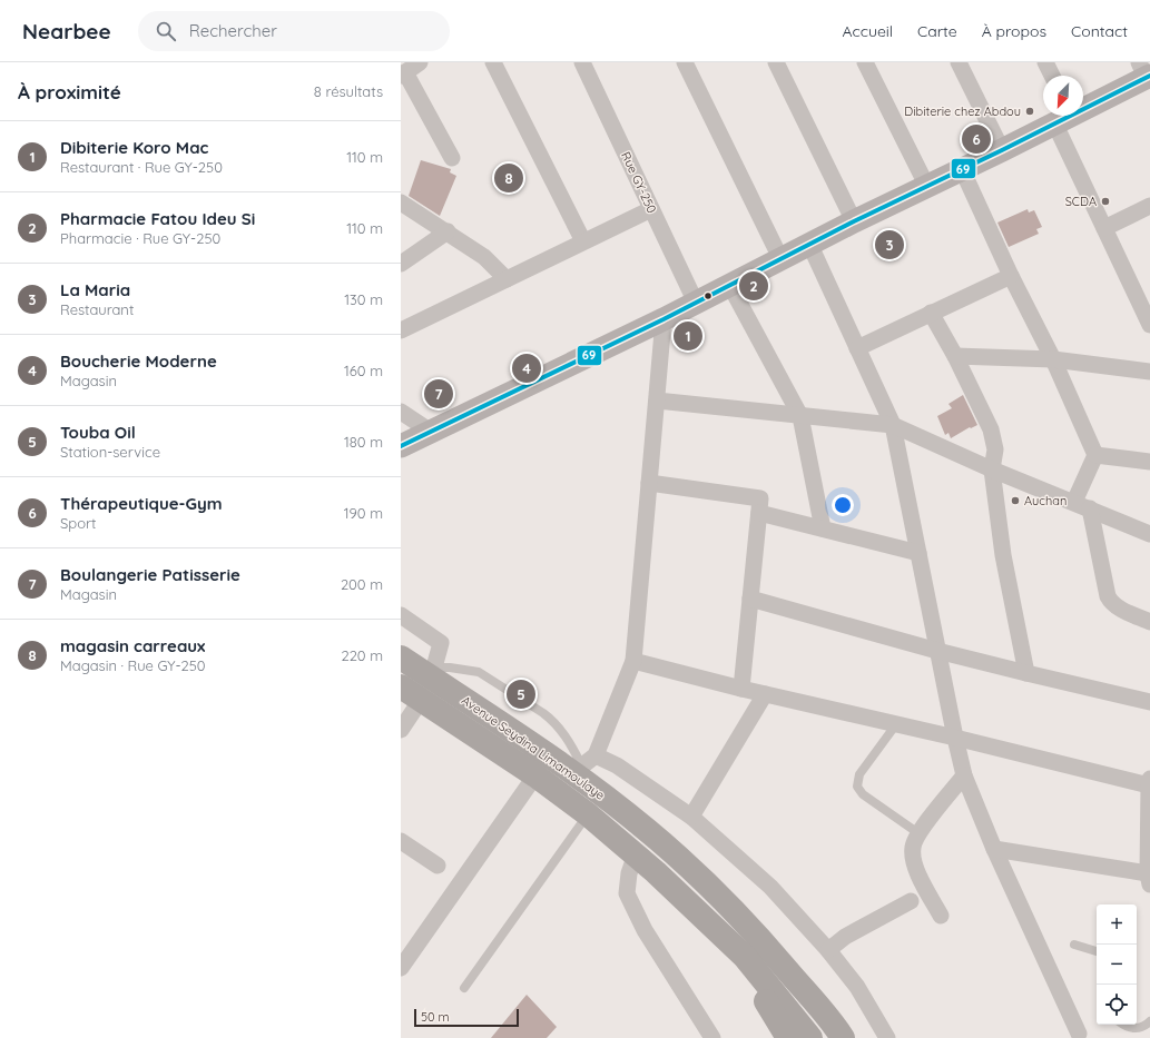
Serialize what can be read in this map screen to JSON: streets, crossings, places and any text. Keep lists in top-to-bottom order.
{
  "streets": {
    "highway": ["Avenue Seydina Limamoulaye"],
    "street": ["Rue GY-250"]
  },
  "places": ["Dibiterie chez Abdou", "SCDA", "Auchan"],
  "lines": ["transit line 69"],
  "scale_bar": "50 m",
  "north": "bottom left",
  "page": {
    "header": "Nearbee",
    "search": "Rechercher",
    "nav": [
      "Accueil",
      "Carte",
      "À propos",
      "Contact"
    ],
    "heading": ["À proximité", "8 résultats"],
    "list": [
      {
        "mark": "1",
        "name": "Dibiterie Koro Mac",
        "note": "Restaurant · Rue GY-250",
        "value": "110 m"
      },
      {
        "mark": "2",
        "name": "Pharmacie Fatou Ideu Si",
        "note": "Pharmacie · Rue GY-250",
        "value": "110 m"
      },
      {
        "mark": "3",
        "name": "La Maria",
        "note": "Restaurant",
        "value": "130 m"
      },
      {
        "mark": "4",
        "name": "Boucherie Moderne",
        "note": "Magasin",
        "value": "160 m"
      },
      {
        "mark": "5",
        "name": "Touba Oil",
        "note": "Station-service",
        "value": "180 m"
      },
      {
        "mark": "6",
        "name": "Thérapeutique-Gym",
        "note": "Sport",
        "value": "190 m"
      },
      {
        "mark": "7",
        "name": "Boulangerie Patisserie",
        "note": "Magasin",
        "value": "200 m"
      },
      {
        "mark": "8",
        "name": "magasin carreaux",
        "note": "Magasin · Rue GY-250",
        "value": "220 m"
      }
    ],
    "pins": [
      "6",
      "8",
      "3",
      "2",
      "1",
      "4",
      "7",
      "5"
    ],
    "map_buttons": ["+", "−"],
    "scale": "50 m"
  }
}
